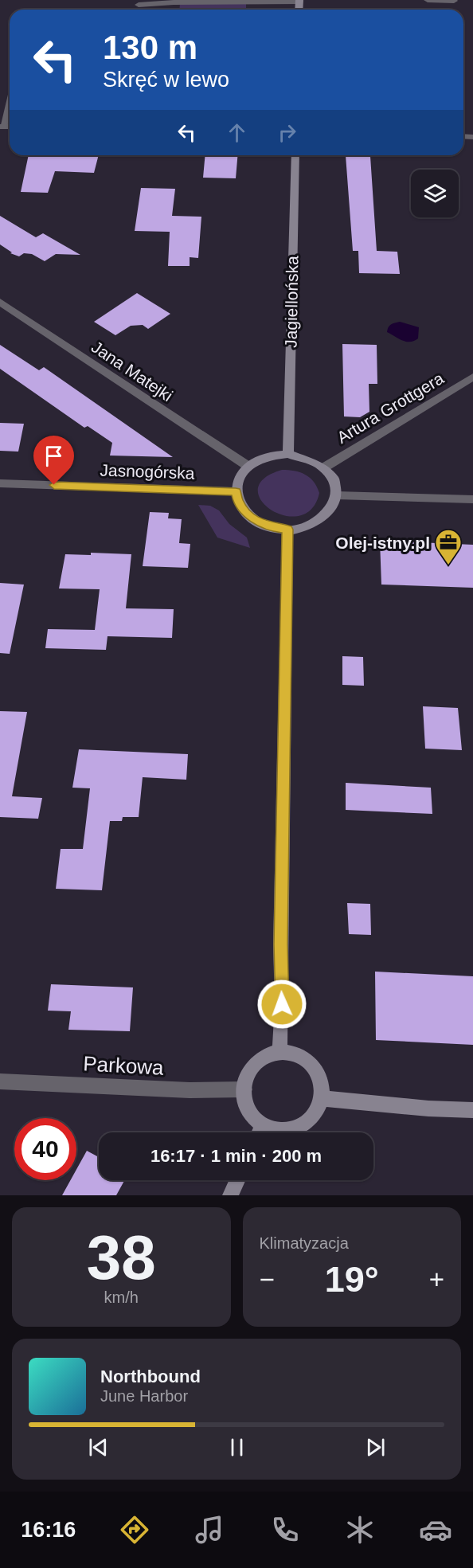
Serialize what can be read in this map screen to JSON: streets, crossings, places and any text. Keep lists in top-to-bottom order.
{
  "streets": {
    "street": [
      "Jagiellońska",
      "Jana Matejki",
      "Artura Grottgera",
      "Jasnogórska",
      "Parkowa"
    ]
  },
  "crossings": [
    ["Jagiellońska", "Jana Matejki"],
    ["Jagiellońska", "Artura Grottgera"],
    ["Jagiellońska", "Jasnogórska"],
    ["Jana Matejki", "Artura Grottgera"],
    ["Jana Matejki", "Jasnogórska"],
    ["Artura Grottgera", "Jasnogórska"]
  ],
  "places": {
    "office": ["Olej-istny.pl"]
  },
  "page": {
    "turn": ["130 m", "Skręć w lewo"],
    "limit": "40",
    "trip": "16:17 · 1 min · 200 m",
    "tile": [
      ["38", "km/h"],
      "Klimatyzacja"
    ],
    "heat": ["−", "19°", "+"],
    "song": ["Northbound", "June Harbor"],
    "tabs": "16:16"
  }
}
